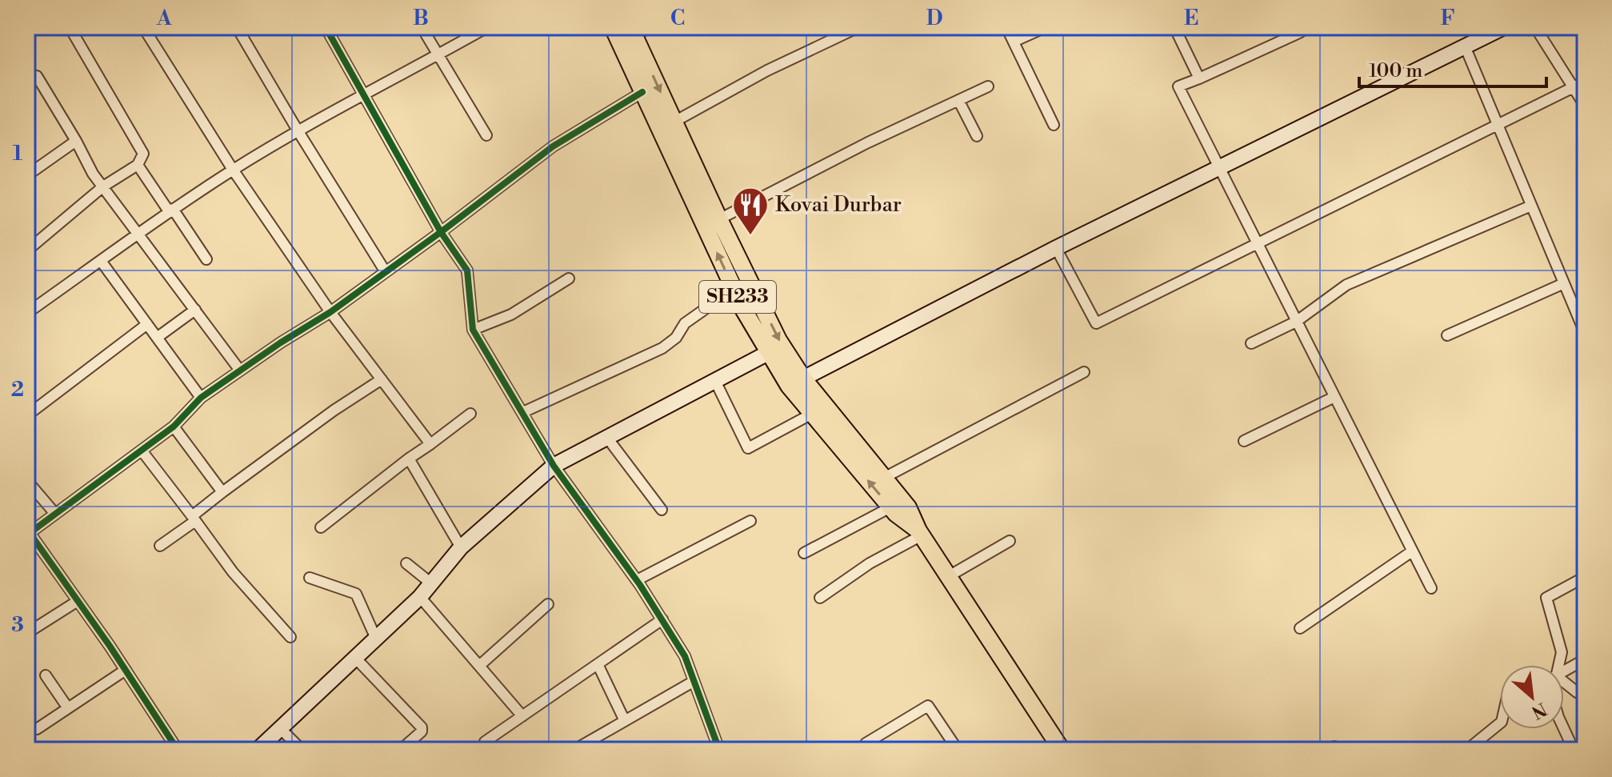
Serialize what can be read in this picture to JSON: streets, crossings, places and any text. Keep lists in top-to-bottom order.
{
  "streets": {
    "main road": ["SH233"]
  },
  "places": {
    "restaurant": ["Kovai Durbar"]
  },
  "scale_bar": "100 m",
  "north": "bottom right",
  "grid": {
    "columns": [
      "A",
      "B",
      "C",
      "D",
      "E",
      "F"
    ],
    "rows": ["1", "2", "3"]
  }
}
